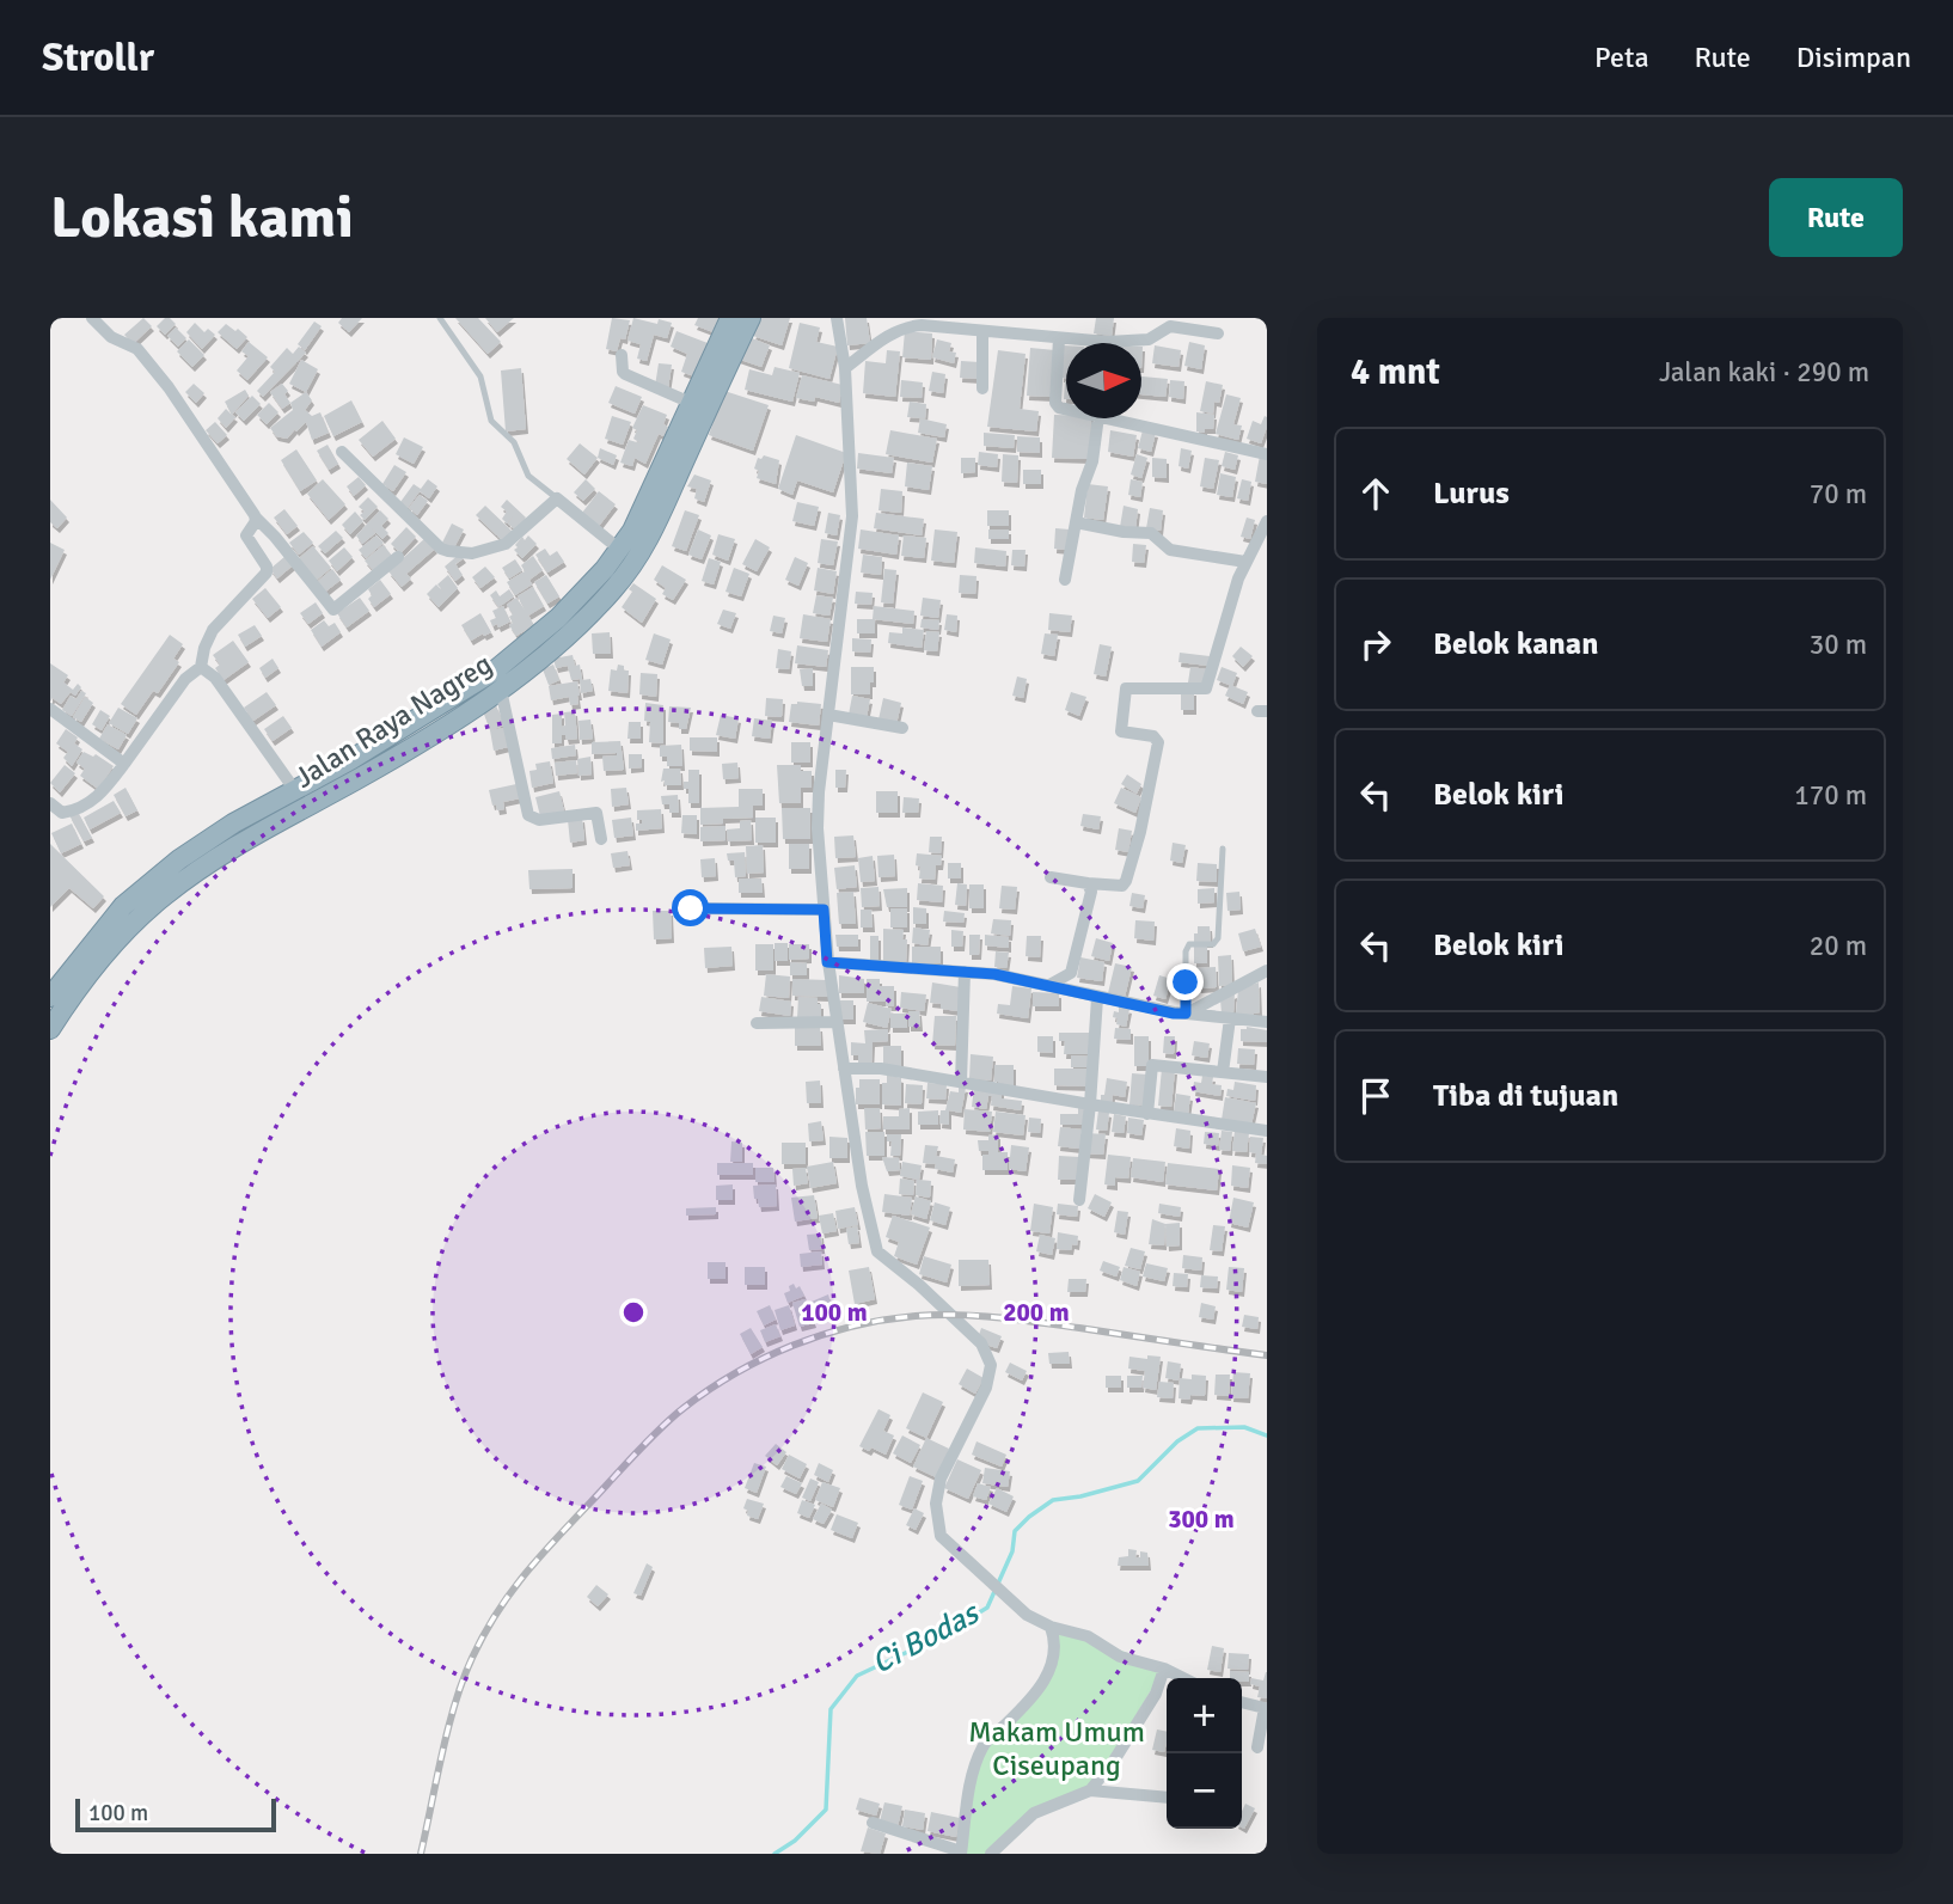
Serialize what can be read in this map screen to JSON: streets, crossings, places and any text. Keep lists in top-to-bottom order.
{
  "streets": {
    "highway": ["Jalan Raya Nagreg"]
  },
  "water": ["Ci Bodas"],
  "parks": ["Makam Umum Ciseupang"],
  "scale_bar": "100 m",
  "north": "right",
  "page": {
    "header": "Strollr",
    "nav": ["Peta", "Rute", "Disimpan"],
    "buttons": "Rute",
    "title": "Lokasi kami",
    "heading": ["4 mnt", "Jalan kaki · 290 m"],
    "list": [
      ["Lurus", "70 m"],
      ["Belok kanan", "30 m"],
      ["Belok kiri", "170 m"],
      ["Belok kiri", "20 m"],
      "Tiba di tujuan"
    ],
    "map_buttons": ["+", "−"],
    "scale": "100 m"
  },
  "rings": ["100 m", "200 m", "300 m"]
}
